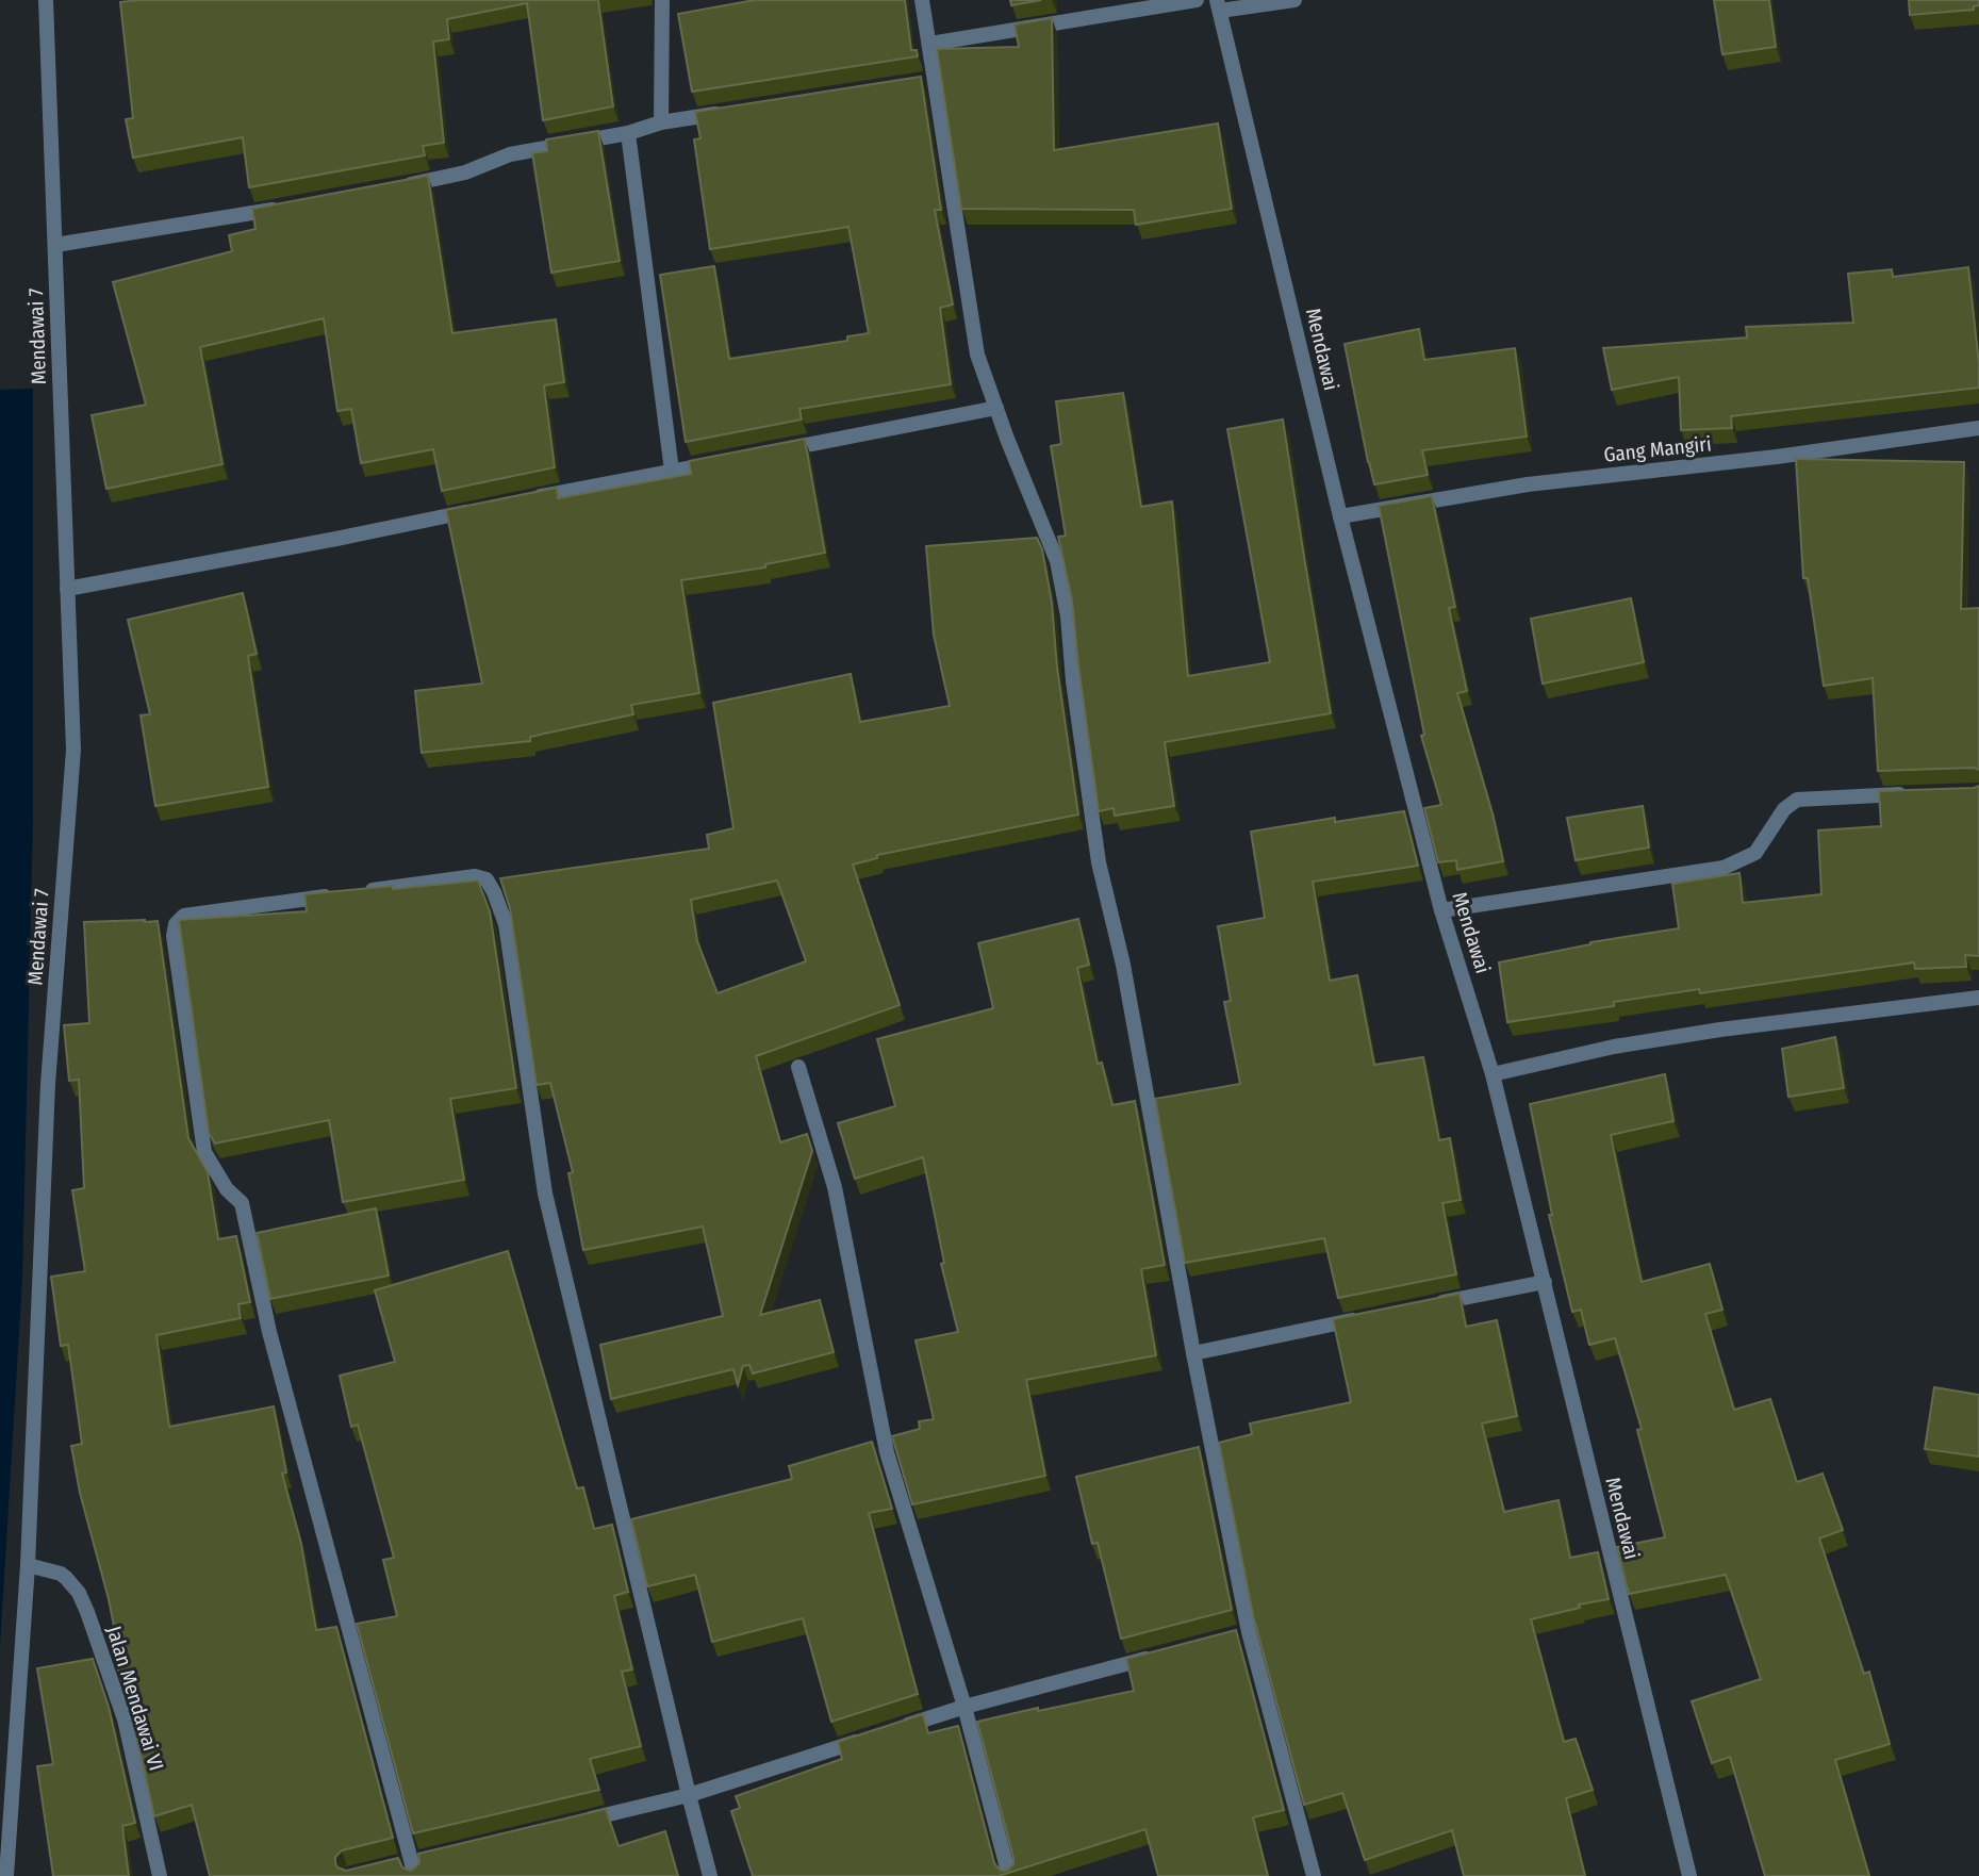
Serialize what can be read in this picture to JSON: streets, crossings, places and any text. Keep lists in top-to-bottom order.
{
  "streets": {
    "street": [
      "Mendawai 7",
      "Mendawai",
      "Gang Mangiri",
      "Jalan Mendawai VI"
    ]
  },
  "crossings": [
    ["Mendawai 7", "Jalan Mendawai VI"],
    ["Mendawai", "Gang Mangiri"]
  ]
}
